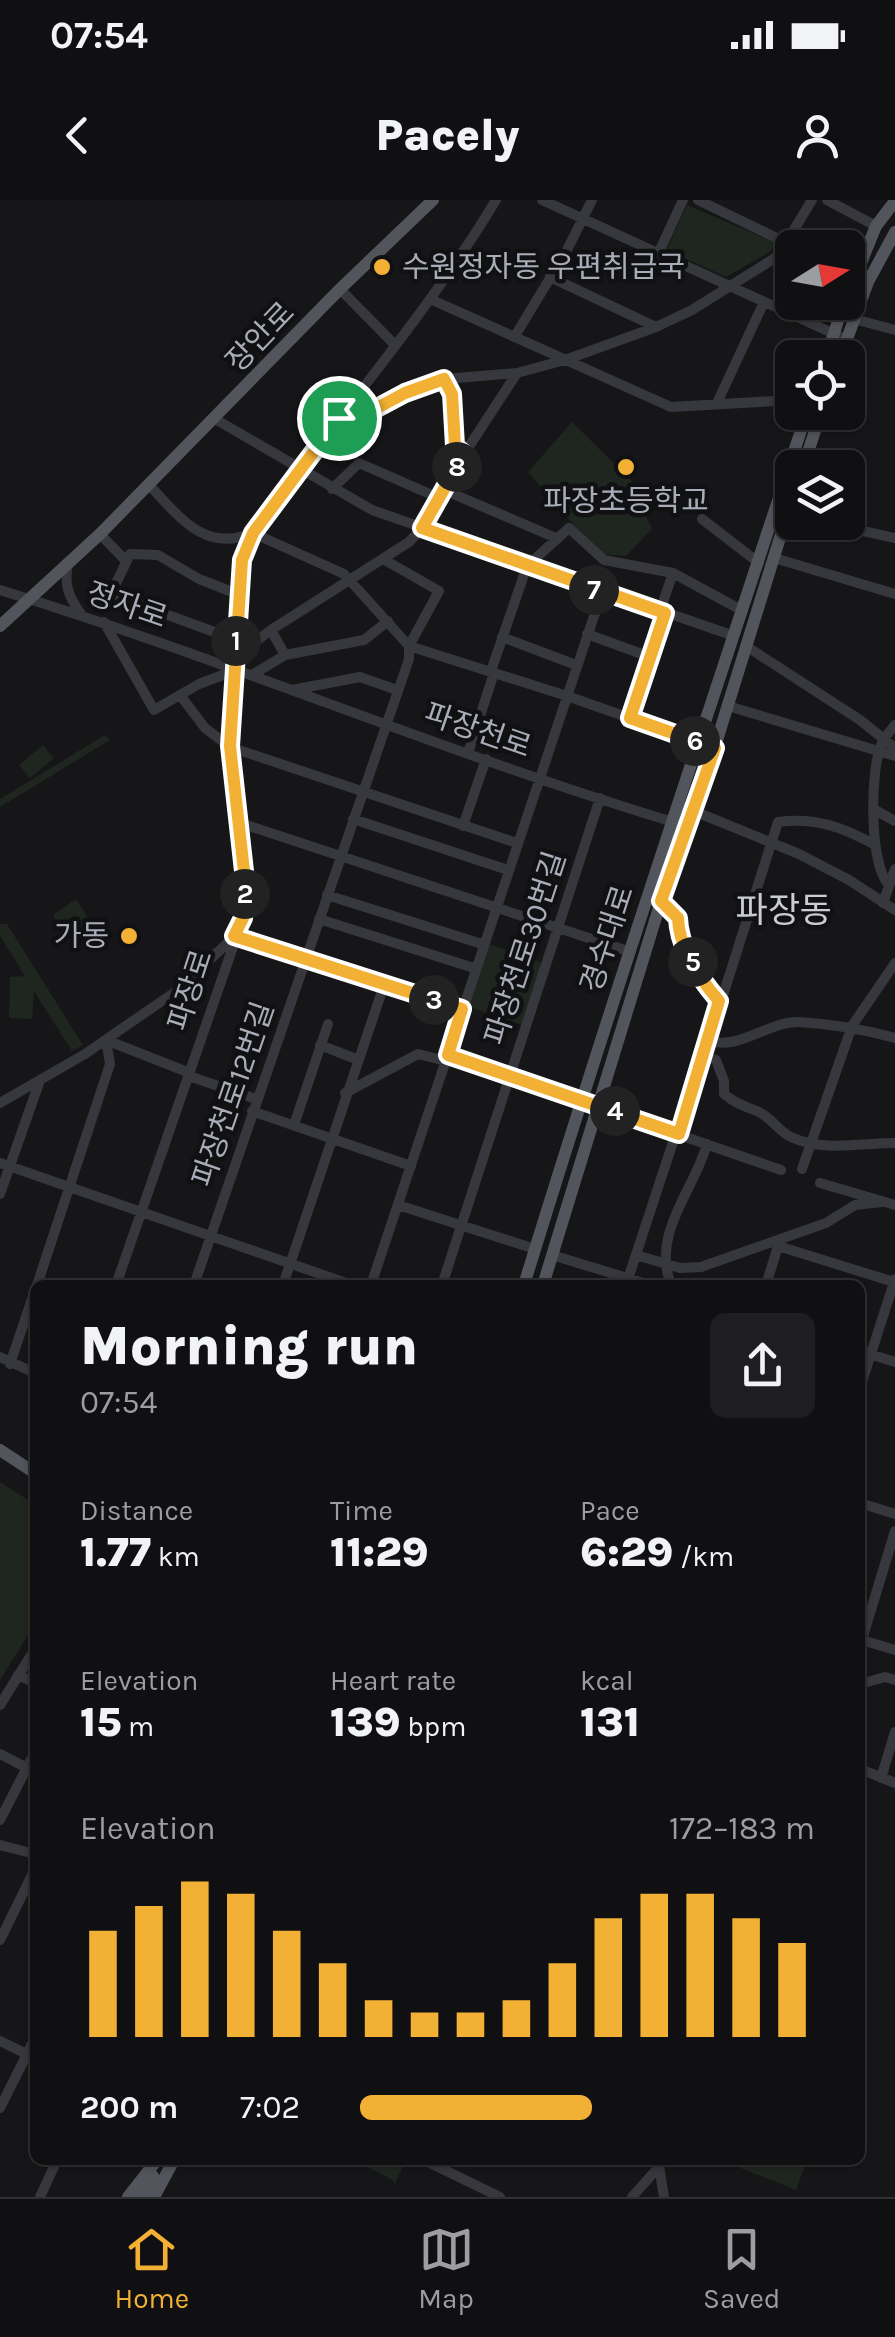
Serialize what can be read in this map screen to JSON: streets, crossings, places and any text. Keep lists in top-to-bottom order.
{
  "streets": {
    "main road": ["장안로", "경수대로"],
    "street": [
      "정자로",
      "파장천로",
      "파장천로30번길",
      "파장로",
      "파장천로12번길"
    ]
  },
  "crossings": [
    ["장안로", "정자로"],
    ["정자로", "파장천로"],
    ["정자로", "파장로"],
    ["파장천로", "경수대로"],
    ["파장천로", "파장천로30번길"],
    ["파장천로", "파장로"],
    ["파장천로", "파장천로12번길"]
  ],
  "districts": ["파장동"],
  "places": ["수원정자동 우편취급국", "파장초등학교", "가동"],
  "north": "right",
  "page": {
    "status": "07:54",
    "header": "Pacely",
    "pins": [
      "8",
      "7",
      "1",
      "6",
      "2",
      "5",
      "3",
      "4"
    ],
    "heading": ["Morning run", "07:54"],
    "stats": [
      ["Distance", "1.77 km"],
      ["Time", "11:29"],
      ["Pace", "6:29 /km"],
      ["Elevation", "15 m"],
      ["Heart rate", "139 bpm"],
      ["kcal", "131"]
    ],
    "chart": ["Elevation", "172–183 m"],
    "list": [
      {
        "name": "200 m",
        "note": "7:02"
      }
    ],
    "tabs": ["Home", "Map", "Saved"]
  }
}
